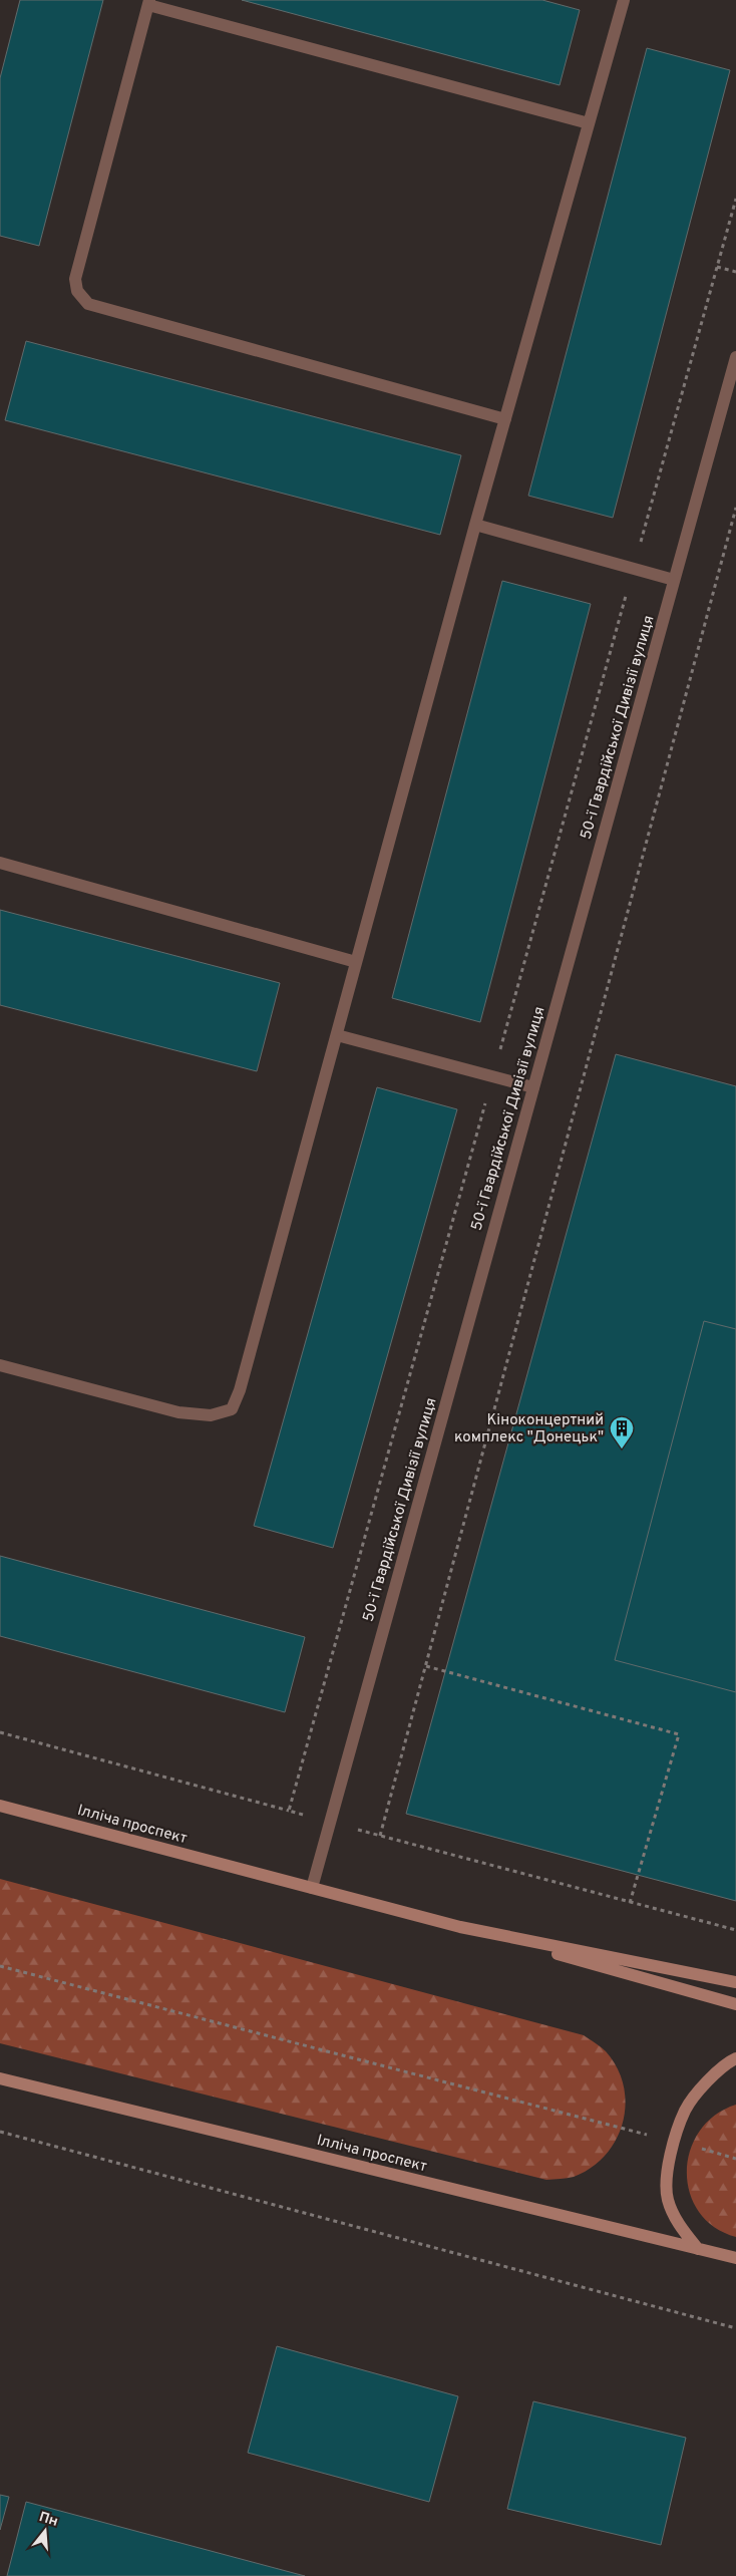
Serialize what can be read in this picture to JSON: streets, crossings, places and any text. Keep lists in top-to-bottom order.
{
  "streets": {
    "main road": ["Ілліча проспект"],
    "street": ["50-ї Гвардійської Дивізії вулиця"]
  },
  "crossings": [
    ["50-ї Гвардійської Дивізії вулиця", "Ілліча проспект"]
  ],
  "places": {
    "building": ["Кіноконцертний комплекс \"Донецьк\""]
  },
  "north": "top"
}
